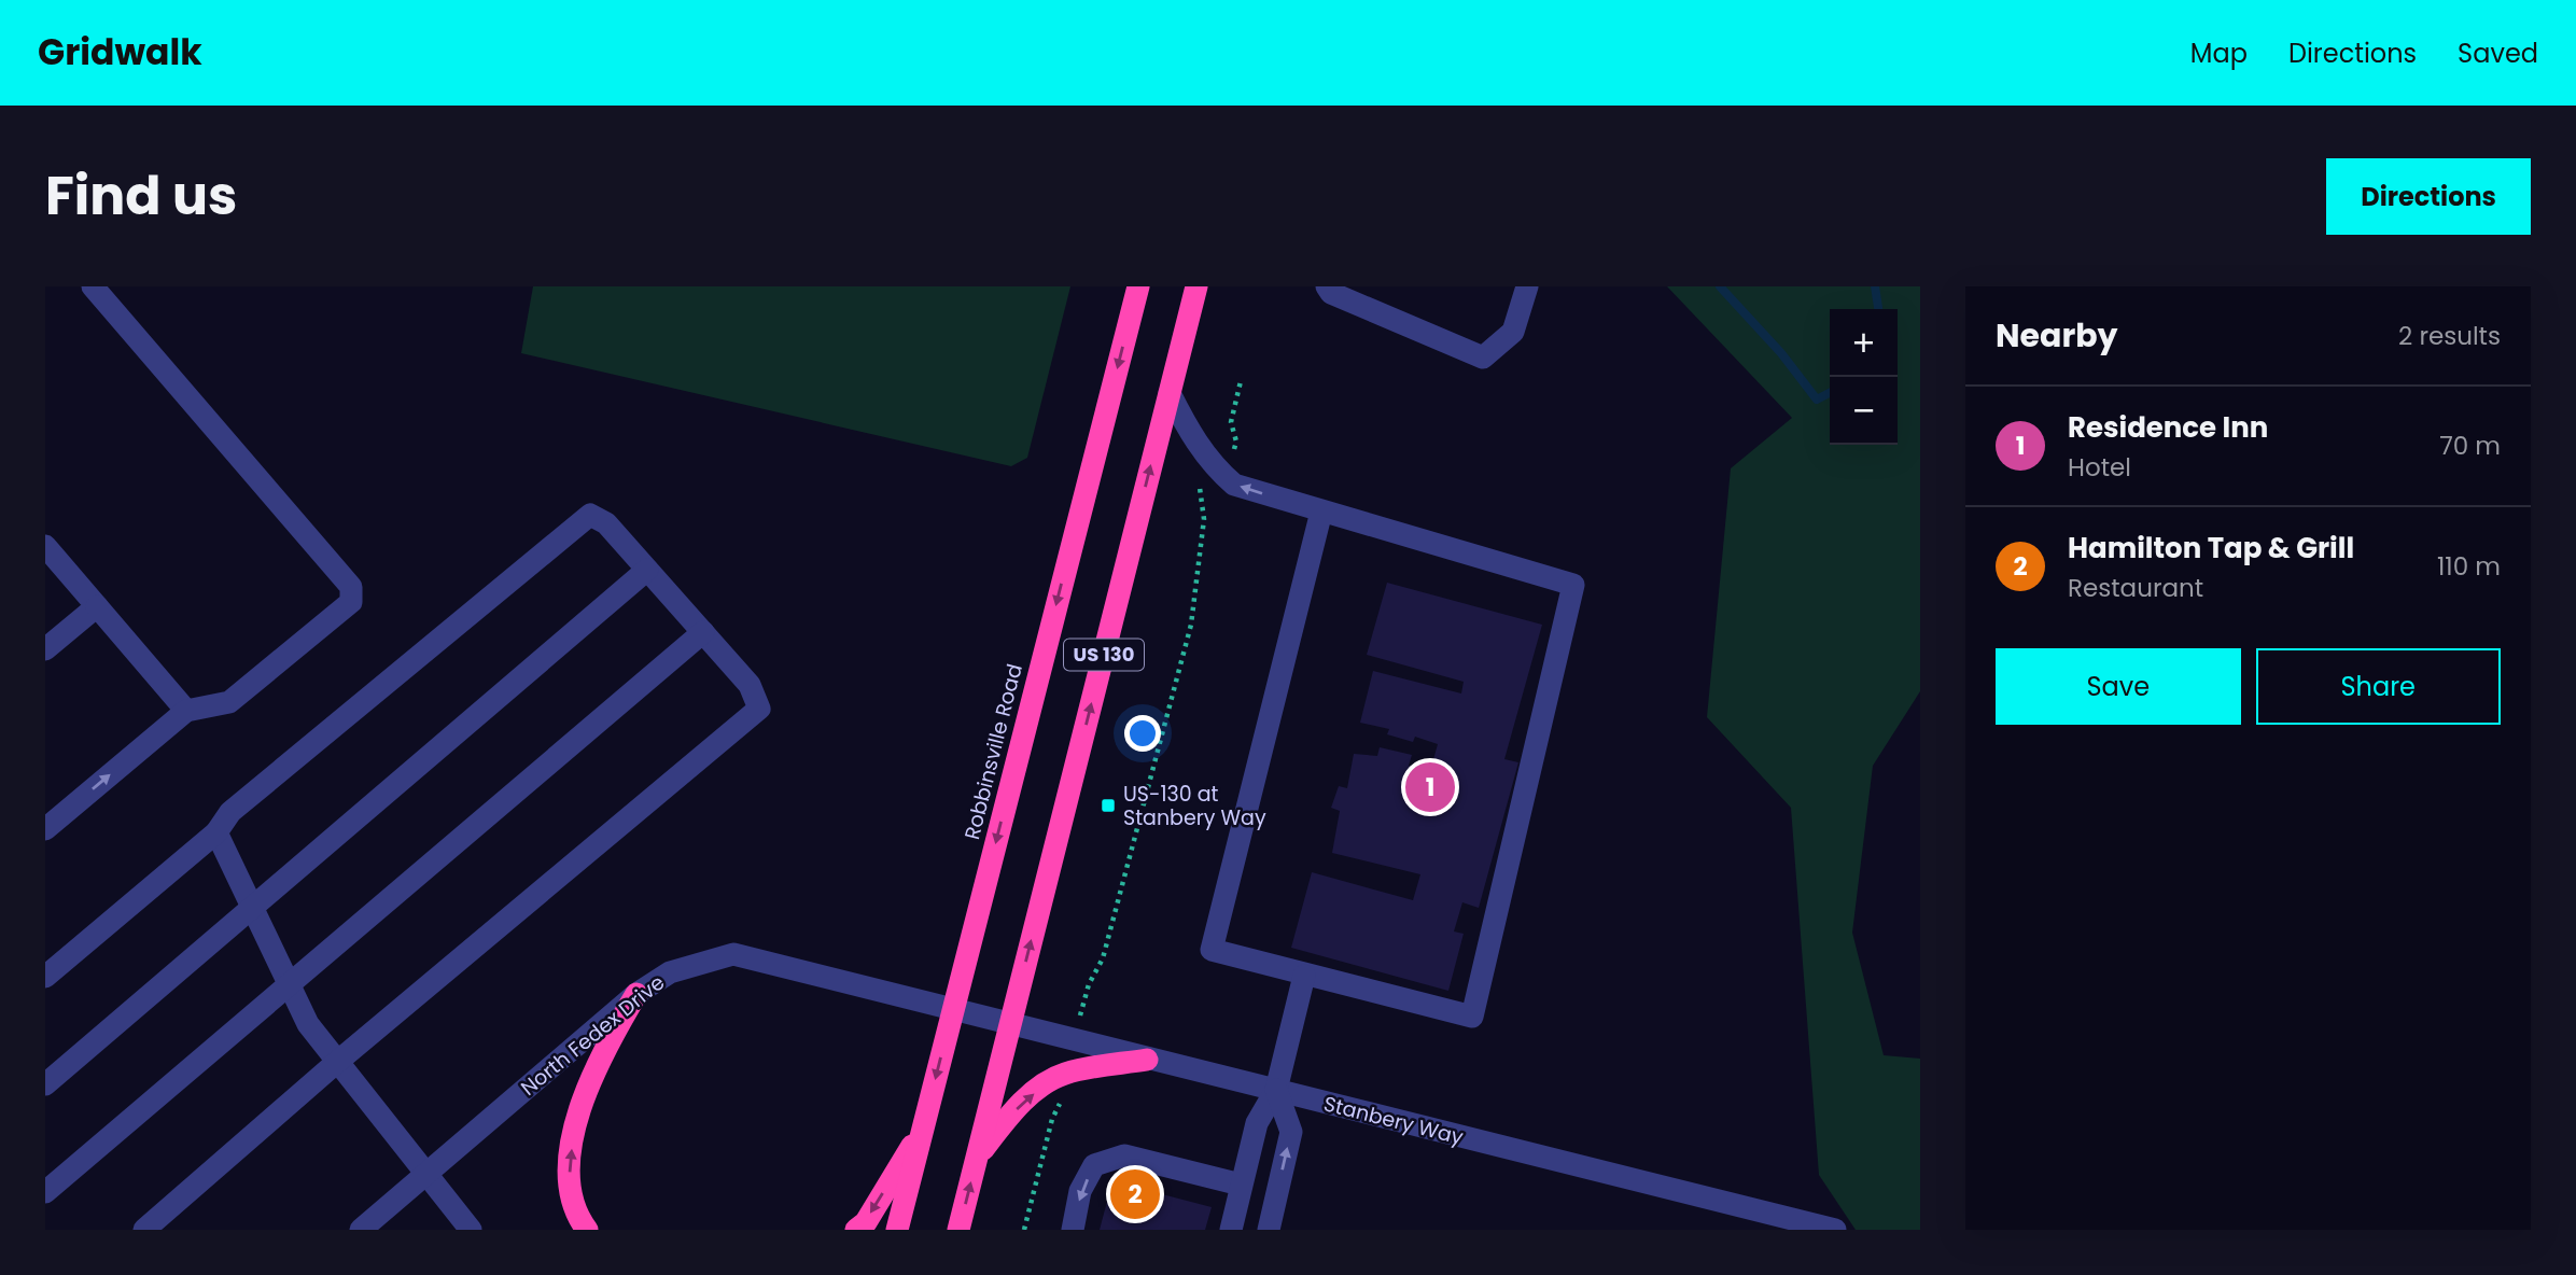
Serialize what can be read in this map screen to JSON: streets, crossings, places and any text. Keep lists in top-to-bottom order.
{
  "streets": {
    "highway": ["US 130", "Robbinsville Road"],
    "street": ["North Fedex Drive", "Stanbery Way"]
  },
  "crossings": [
    ["US 130", "Stanbery Way"],
    ["Robbinsville Road", "North Fedex Drive"],
    ["Robbinsville Road", "Stanbery Way"],
    ["North Fedex Drive", "Stanbery Way"]
  ],
  "places": {
    "transit": ["US-130 at Stanbery Way"]
  },
  "page": {
    "header": "Gridwalk",
    "nav": ["Map", "Directions", "Saved"],
    "title": "Find us",
    "buttons": [
      "Directions",
      ["Save", "Share"]
    ],
    "heading": ["Nearby", "2 results"],
    "map_buttons": ["+", "−"],
    "list": [
      {
        "mark": "1",
        "name": "Residence Inn",
        "note": "Hotel",
        "value": "70 m"
      },
      {
        "mark": "2",
        "name": "Hamilton Tap & Grill",
        "note": "Restaurant",
        "value": "110 m"
      }
    ],
    "pins": ["1", "2"]
  }
}
